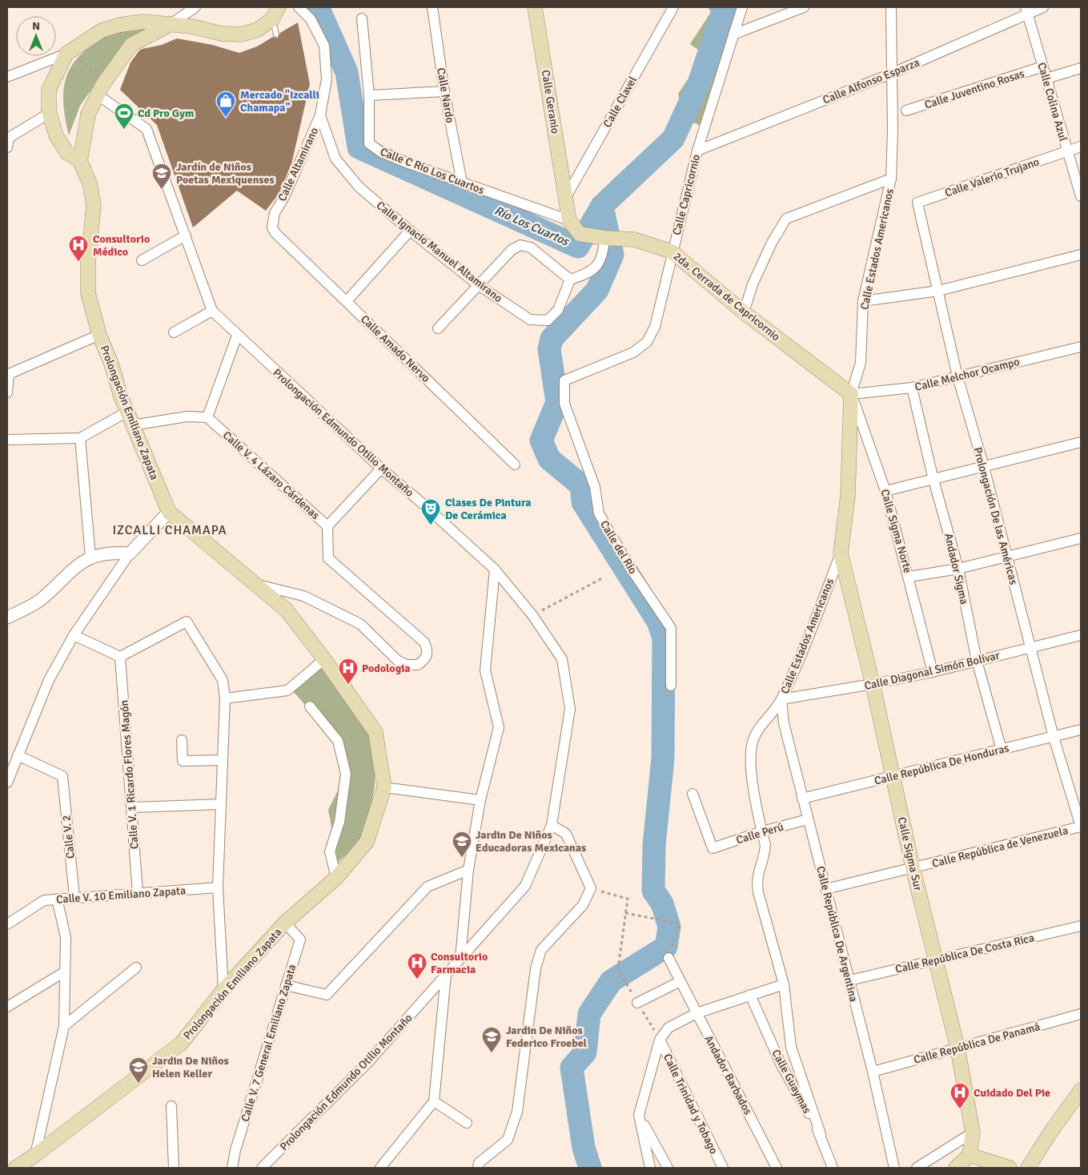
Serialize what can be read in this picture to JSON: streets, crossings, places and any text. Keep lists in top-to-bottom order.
{
  "streets": {
    "main road": [
      "Calle Geranio",
      "Calle Estados Americanos",
      "2da. Cerrada de Capricornio",
      "Prolongación Emiliano Zapata",
      "Calle Sigma Sur"
    ],
    "street": [
      "Calle Alfonso Esparza",
      "Calle Juventino Rosas",
      "Calle Nardo",
      "Calle Clavel",
      "Calle Colina Azul",
      "Calle Altamirano",
      "Calle C Río Los Cuartos",
      "Calle Valerio Trujano",
      "Calle Capricornio",
      "Calle Ignacio Manuel Altamirano",
      "Calle Amado Nervo",
      "Calle Melchor Ocampo",
      "Prolongación Edmundo Otilio Montaño",
      "Calle V. 4 Lázaro Cárdenas",
      "Prolongación De las Américas",
      "Calle Sigma Norte",
      "Calle del Río",
      "Andador Sigma",
      "Calle Diagonal Simón Bolívar",
      "Calle República De Honduras",
      "Calle V. 1 Ricardo Flores Magón",
      "Calle Perú",
      "Calle V. 2",
      "Calle República de Venezuela",
      "Calle V. 10 Emiliano Zapata",
      "Calle República De Argentina",
      "Calle República De Costa Rica",
      "Calle V. 7 General Emiliano Zapata",
      "Calle República De Panamá",
      "Andador Barbados",
      "Calle Guaymas",
      "Calle Trinidad y Tobago"
    ]
  },
  "crossings": [
    ["Calle Alfonso Esparza", "Calle Colina Azul"],
    ["Calle Alfonso Esparza", "Calle Capricornio"],
    ["Calle Alfonso Esparza", "Calle Estados Americanos"],
    ["Calle Juventino Rosas", "Calle Colina Azul"],
    ["Calle Nardo", "Calle C Río Los Cuartos"],
    ["Calle Geranio", "Calle Clavel"],
    ["Calle Geranio", "2da. Cerrada de Capricornio"],
    ["Calle Clavel", "2da. Cerrada de Capricornio"],
    ["Calle Colina Azul", "Calle Valerio Trujano"],
    ["Calle Altamirano", "Calle Ignacio Manuel Altamirano"],
    ["Calle Altamirano", "Calle Amado Nervo"],
    ["Calle C Río Los Cuartos", "2da. Cerrada de Capricornio"],
    ["Calle Valerio Trujano", "Prolongación De las Américas"],
    ["Calle Capricornio", "2da. Cerrada de Capricornio"],
    ["Calle Capricornio", "Calle del Río"],
    ["Calle Estados Americanos", "2da. Cerrada de Capricornio"],
    ["Calle Estados Americanos", "Calle Melchor Ocampo"],
    ["Calle Estados Americanos", "Calle Sigma Norte"],
    ["Calle Estados Americanos", "Calle Diagonal Simón Bolívar"],
    ["Calle Estados Americanos", "Calle Perú"],
    ["Calle Estados Americanos", "Calle Sigma Sur"],
    ["Calle Estados Americanos", "Calle República De Argentina"],
    ["Calle Estados Americanos", "Calle Guaymas"],
    ["2da. Cerrada de Capricornio", "Calle Melchor Ocampo"],
    ["2da. Cerrada de Capricornio", "Calle Sigma Norte"],
    ["Calle Melchor Ocampo", "Prolongación De las Américas"],
    ["Calle Melchor Ocampo", "Calle Sigma Norte"],
    ["Calle Melchor Ocampo", "Andador Sigma"],
    ["Prolongación Emiliano Zapata", "Calle V. 4 Lázaro Cárdenas"],
    ["Prolongación Emiliano Zapata", "Calle V. 7 General Emiliano Zapata"],
    ["Prolongación De las Américas", "Calle Diagonal Simón Bolívar"],
    ["Prolongación De las Américas", "Calle República De Honduras"],
    ["Prolongación De las Américas", "Calle República de Venezuela"],
    ["Calle Sigma Norte", "Calle Diagonal Simón Bolívar"],
    ["Andador Sigma", "Calle Diagonal Simón Bolívar"],
    ["Andador Sigma", "Calle República De Honduras"],
    ["Calle Diagonal Simón Bolívar", "Calle Sigma Sur"],
    ["Calle Diagonal Simón Bolívar", "Calle República De Argentina"],
    ["Calle República De Honduras", "Calle Sigma Sur"],
    ["Calle República De Honduras", "Calle República De Argentina"],
    ["Calle V. 1 Ricardo Flores Magón", "Calle V. 10 Emiliano Zapata"],
    ["Calle Perú", "Calle República De Argentina"],
    ["Calle V. 2", "Calle V. 10 Emiliano Zapata"],
    ["Calle República de Venezuela", "Calle Sigma Sur"],
    ["Calle República de Venezuela", "Calle República De Argentina"],
    ["Calle Sigma Sur", "Calle República De Costa Rica"],
    ["Calle Sigma Sur", "Calle República De Panamá"],
    ["Calle República De Argentina", "Calle República De Costa Rica"],
    ["Calle República De Argentina", "Calle República De Panamá"]
  ],
  "districts": ["IZCALLI CHAMAPA"],
  "water": ["Río Los Cuartos"],
  "places": {
    "shop": ["Mercado \"Izcalli Chamapa\""],
    "sports": ["Cd Pro Gym"],
    "school or university": [
      "Jardín de Niños Poetas Mexiquenses",
      "Jardin De Niños Educadoras Mexicanas",
      "Jardin De Niños Federico Froebel",
      "Jardin De Niños Helen Keller"
    ],
    "hospital": [
      "Consultorio Médico",
      "Podologia",
      "Consultorio Farmacia",
      "Cuidado Del Pie"
    ],
    "theatre": ["Clases De Pintura De Cerámica"]
  },
  "north": "top"
}
